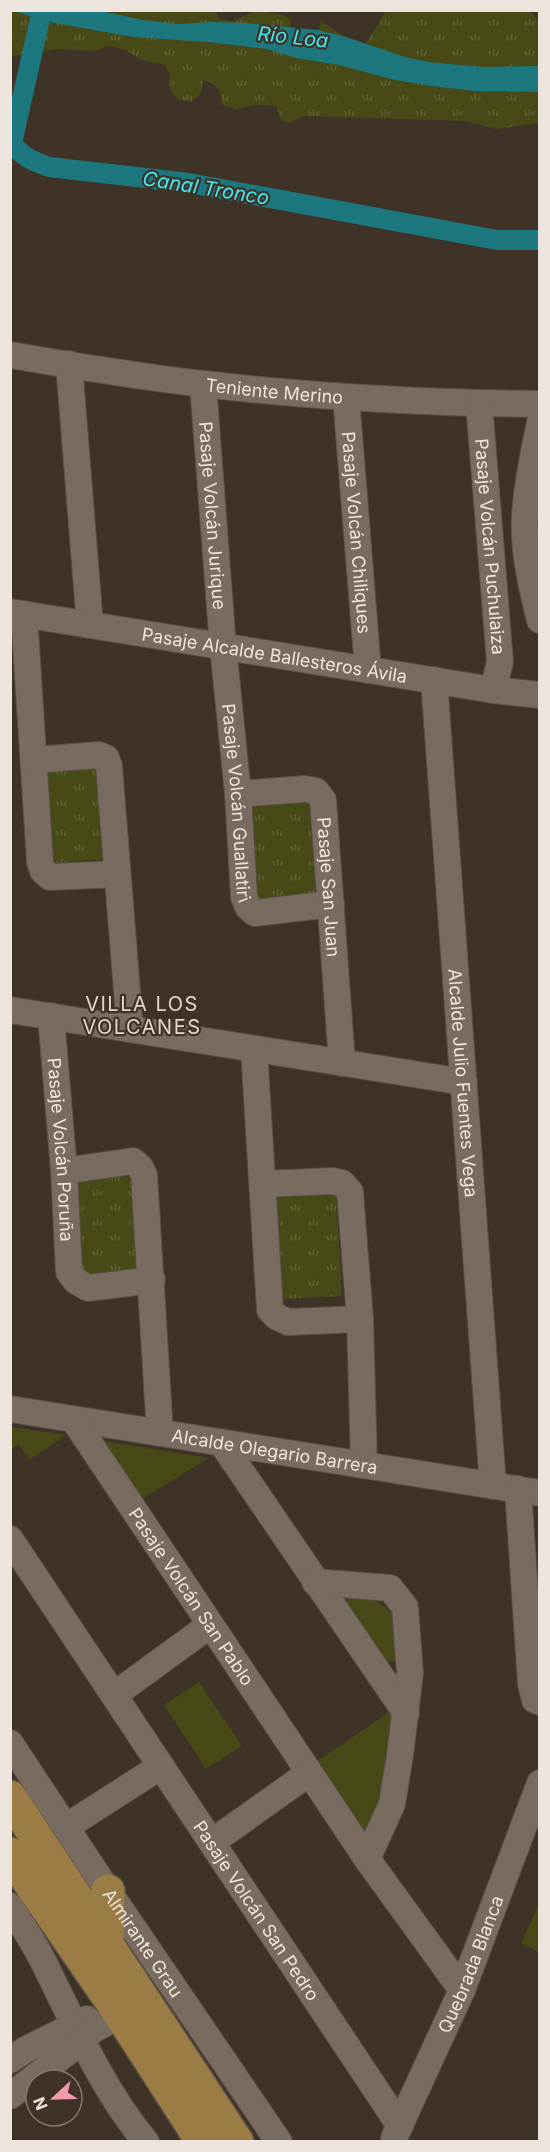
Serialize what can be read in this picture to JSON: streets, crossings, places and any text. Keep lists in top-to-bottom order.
{
  "streets": {
    "main road": ["Almirante Grau"],
    "street": [
      "Teniente Merino",
      "Pasaje Volcán Jurique",
      "Pasaje Volcán Chiliques",
      "Pasaje Volcán Puchulaiza",
      "Pasaje Alcalde Ballesteros Ávila",
      "Pasaje Volcán Guallatiri",
      "Pasaje San Juan",
      "Alcalde Julio Fuentes Vega",
      "Pasaje Volcán Poruña",
      "Alcalde Olegario Barrera",
      "Pasaje Volcán San Pablo",
      "Pasaje Volcán San Pedro",
      "Quebrada Blanca"
    ]
  },
  "crossings": [
    ["Teniente Merino", "Pasaje Volcán Jurique"],
    ["Teniente Merino", "Pasaje Volcán Chiliques"],
    ["Teniente Merino", "Pasaje Volcán Puchulaiza"],
    ["Pasaje Volcán Jurique", "Pasaje Alcalde Ballesteros Ávila"],
    ["Pasaje Volcán Jurique", "Pasaje Volcán Guallatiri"],
    ["Pasaje Volcán Chiliques", "Pasaje Alcalde Ballesteros Ávila"],
    ["Pasaje Volcán Puchulaiza", "Pasaje Alcalde Ballesteros Ávila"],
    ["Pasaje Alcalde Ballesteros Ávila", "Pasaje Volcán Guallatiri"],
    ["Pasaje Alcalde Ballesteros Ávila", "Alcalde Julio Fuentes Vega"],
    ["Pasaje Volcán Guallatiri", "Pasaje San Juan"],
    ["Alcalde Julio Fuentes Vega", "Alcalde Olegario Barrera"],
    ["Alcalde Olegario Barrera", "Pasaje Volcán San Pablo"],
    ["Pasaje Volcán San Pablo", "Quebrada Blanca"],
    ["Pasaje Volcán San Pedro", "Quebrada Blanca"]
  ],
  "districts": ["VILLA LOS VOLCANES"],
  "water": ["Río Loa", "Canal Tronco"],
  "north": "left"
}
